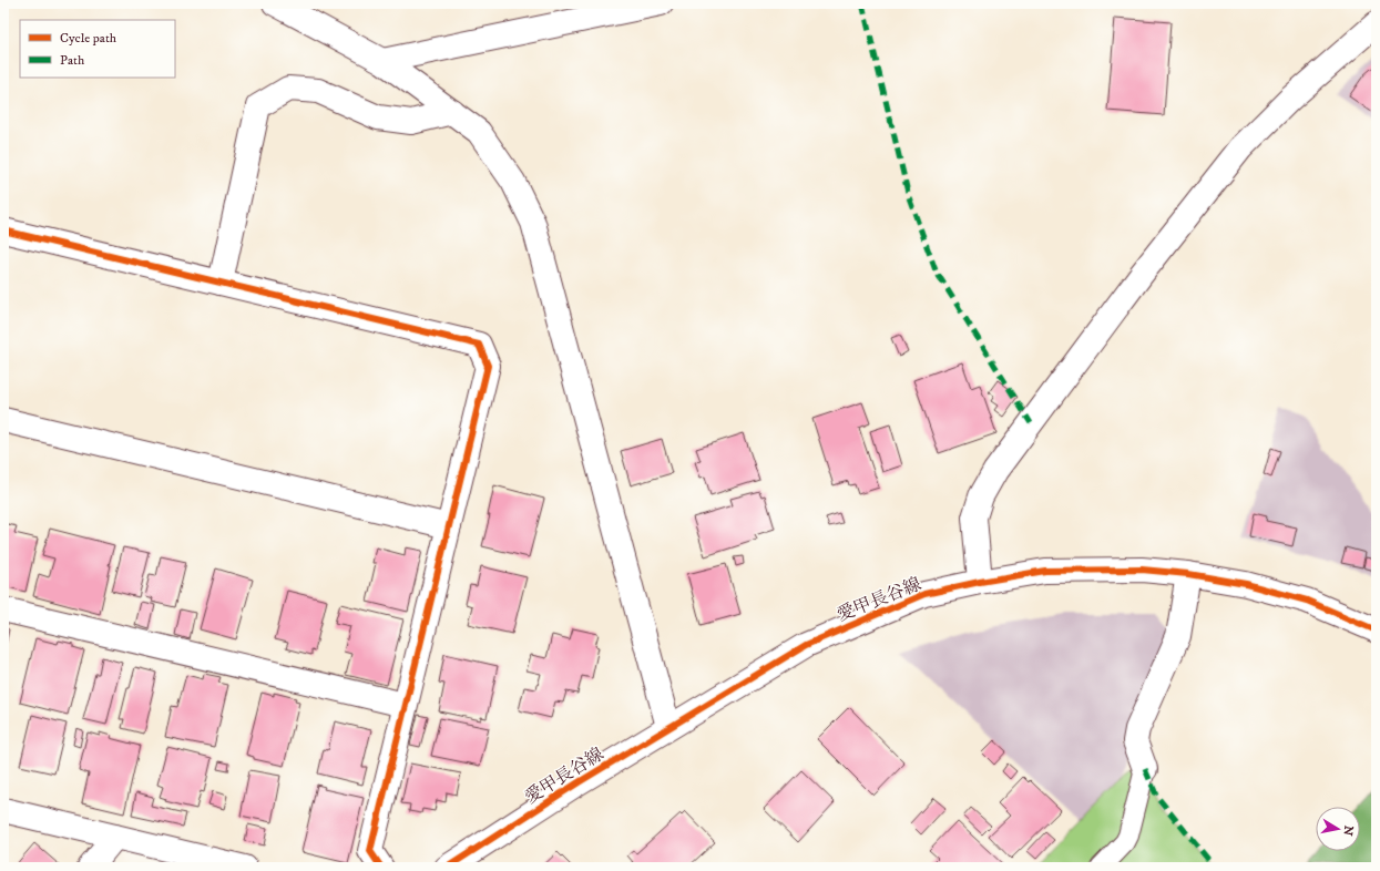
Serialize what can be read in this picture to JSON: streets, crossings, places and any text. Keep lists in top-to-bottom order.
{
  "streets": {
    "street": ["愛甲長谷線"]
  },
  "legend": ["Cycle path", "Path"],
  "north": "right"
}
